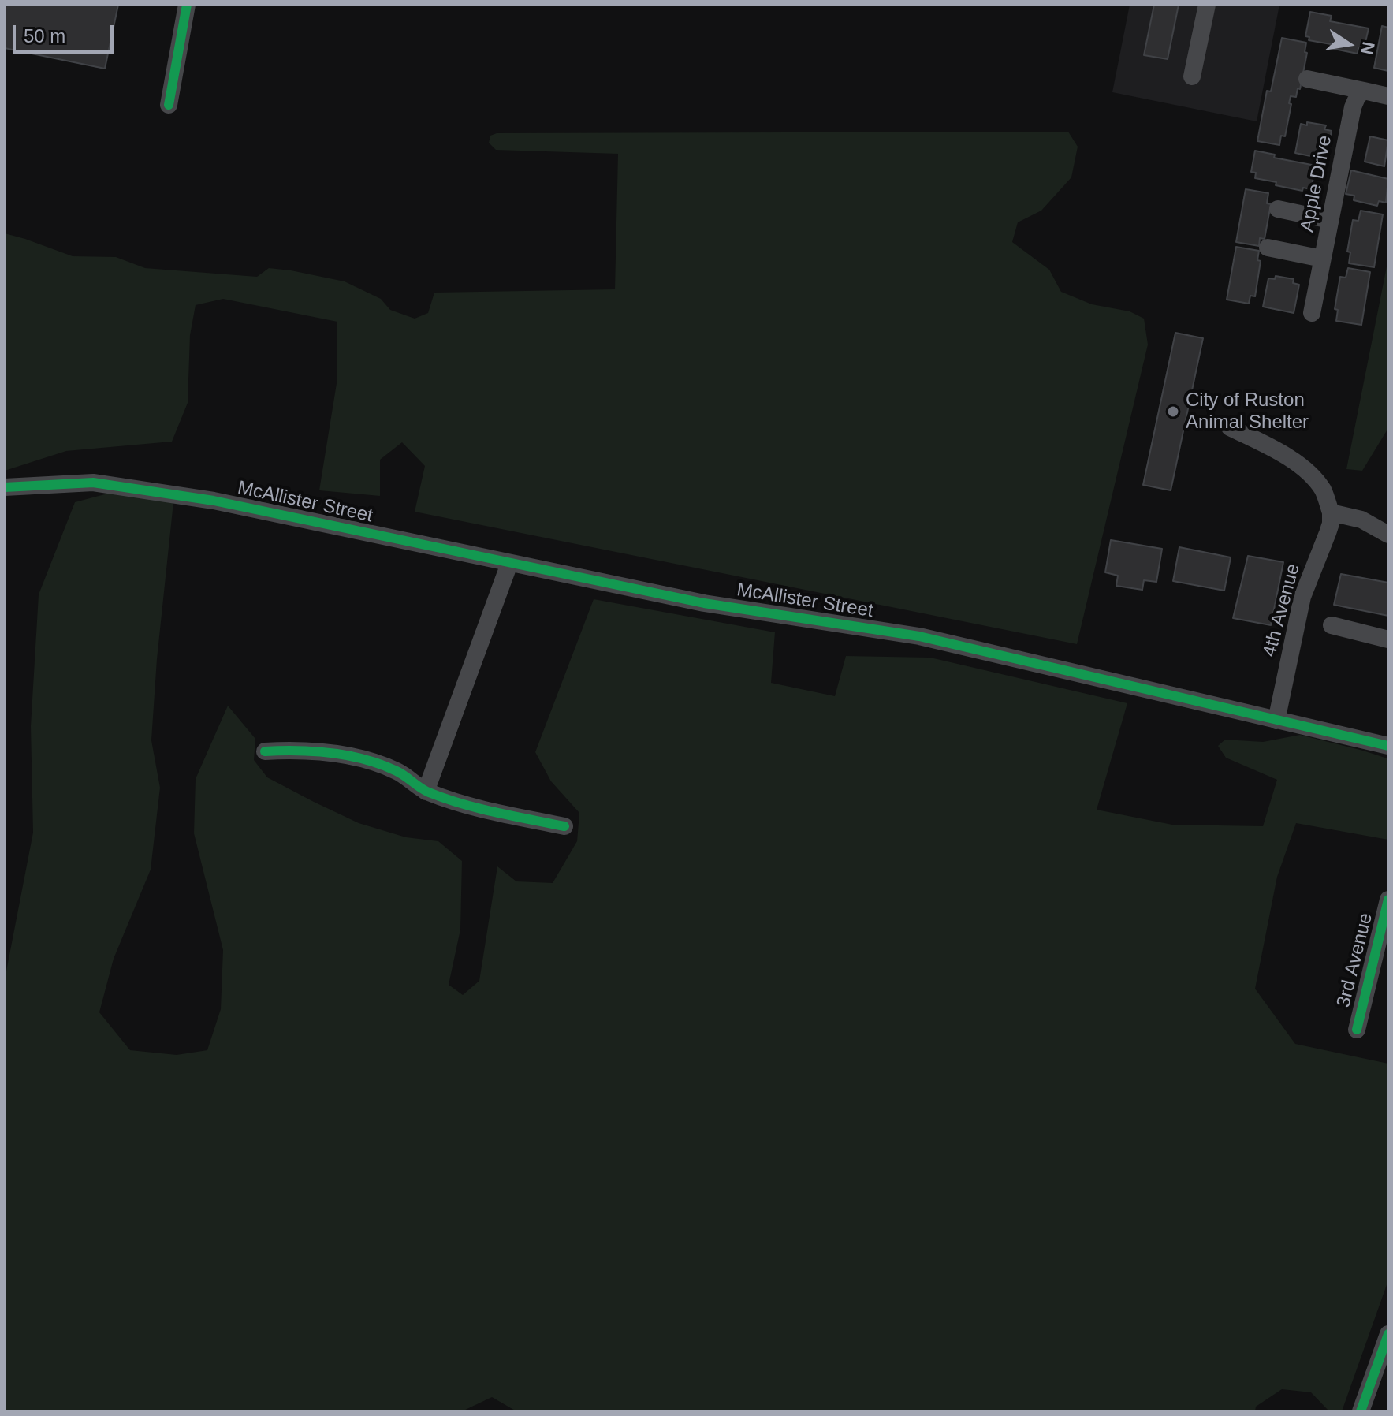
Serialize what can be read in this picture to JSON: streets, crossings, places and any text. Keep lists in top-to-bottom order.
{
  "streets": {
    "street": [
      "Apple Drive",
      "McAllister Street",
      "4th Avenue",
      "3rd Avenue"
    ]
  },
  "crossings": [
    ["McAllister Street", "4th Avenue"]
  ],
  "places": ["City of Ruston Animal Shelter"],
  "scale_bar": "50 m",
  "north": "right"
}
